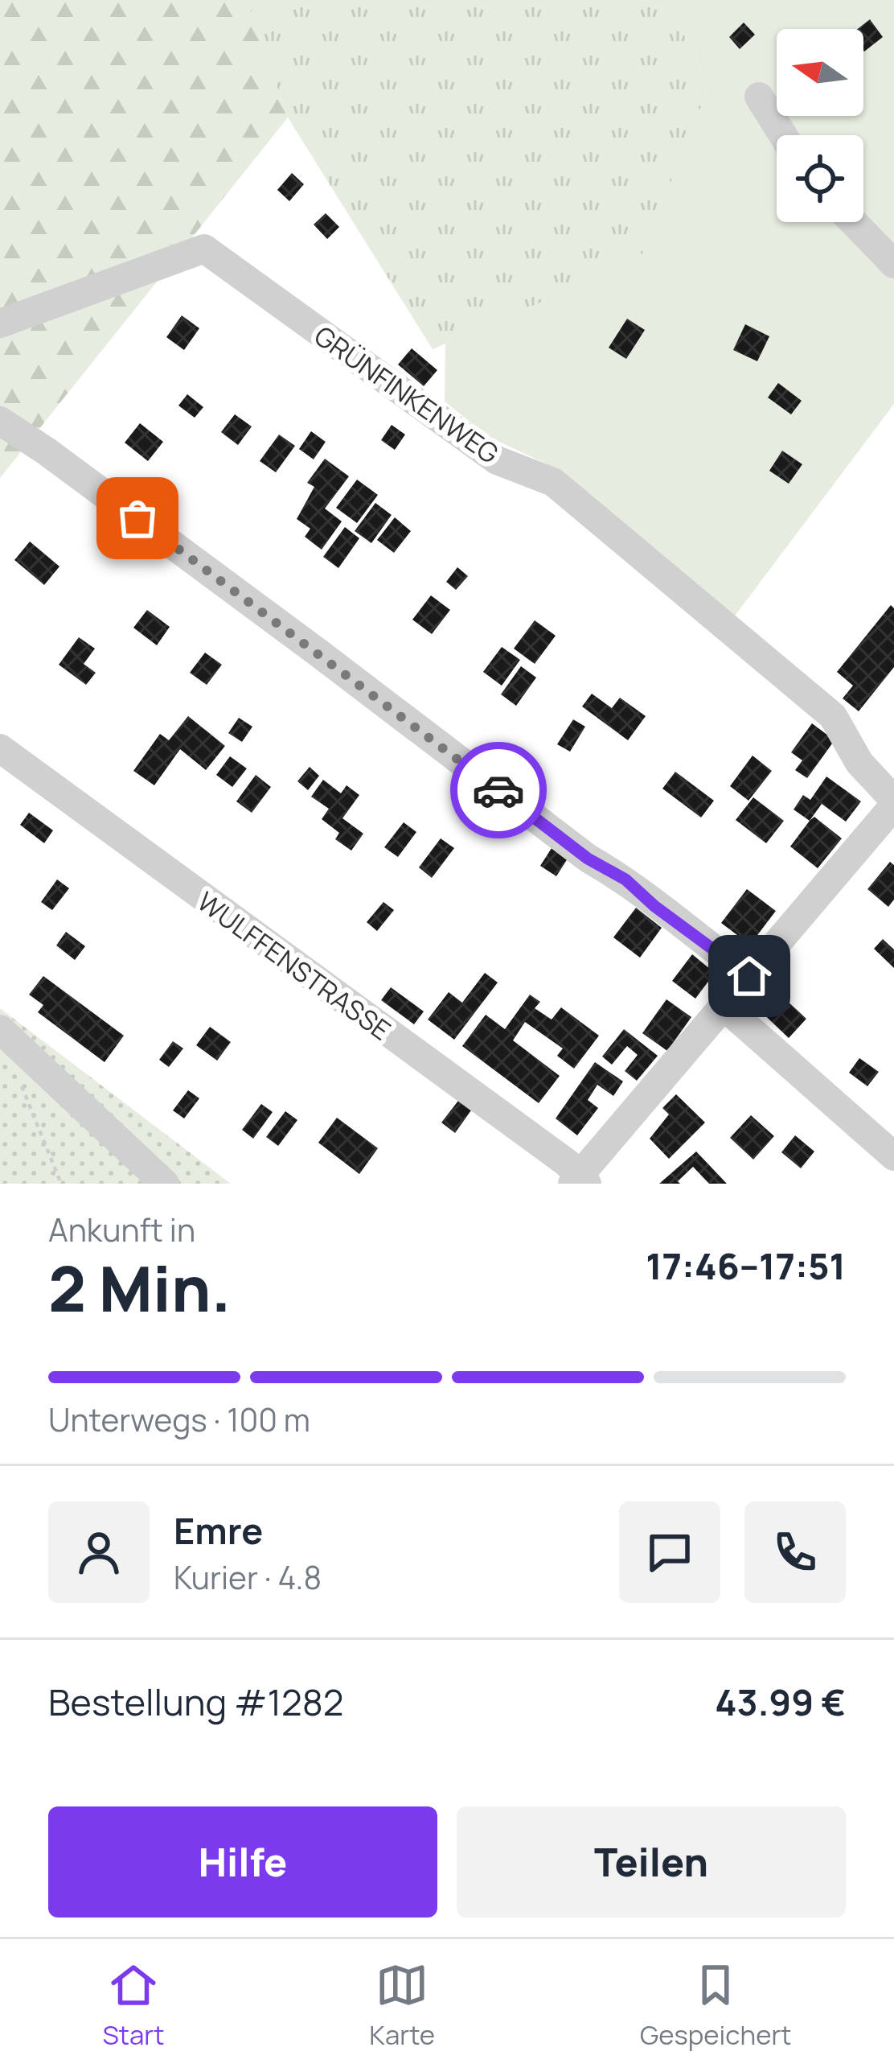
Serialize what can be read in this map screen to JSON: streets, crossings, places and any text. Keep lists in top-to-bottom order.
{
  "streets": {
    "street": ["GRÜNFINKENWEG", "WULFFENSTRASSE"]
  },
  "north": "left",
  "page": {
    "heading": ["2 Min.", "Ankunft in", "17:46–17:51"],
    "panel": [
      "Emre",
      "Kurier · 4.8",
      "Bestellung #1282",
      "43.99 €"
    ],
    "bar": "Unterwegs · 100 m",
    "buttons": ["Hilfe", "Teilen"],
    "tabs": ["Start", "Karte", "Gespeichert"]
  }
}
